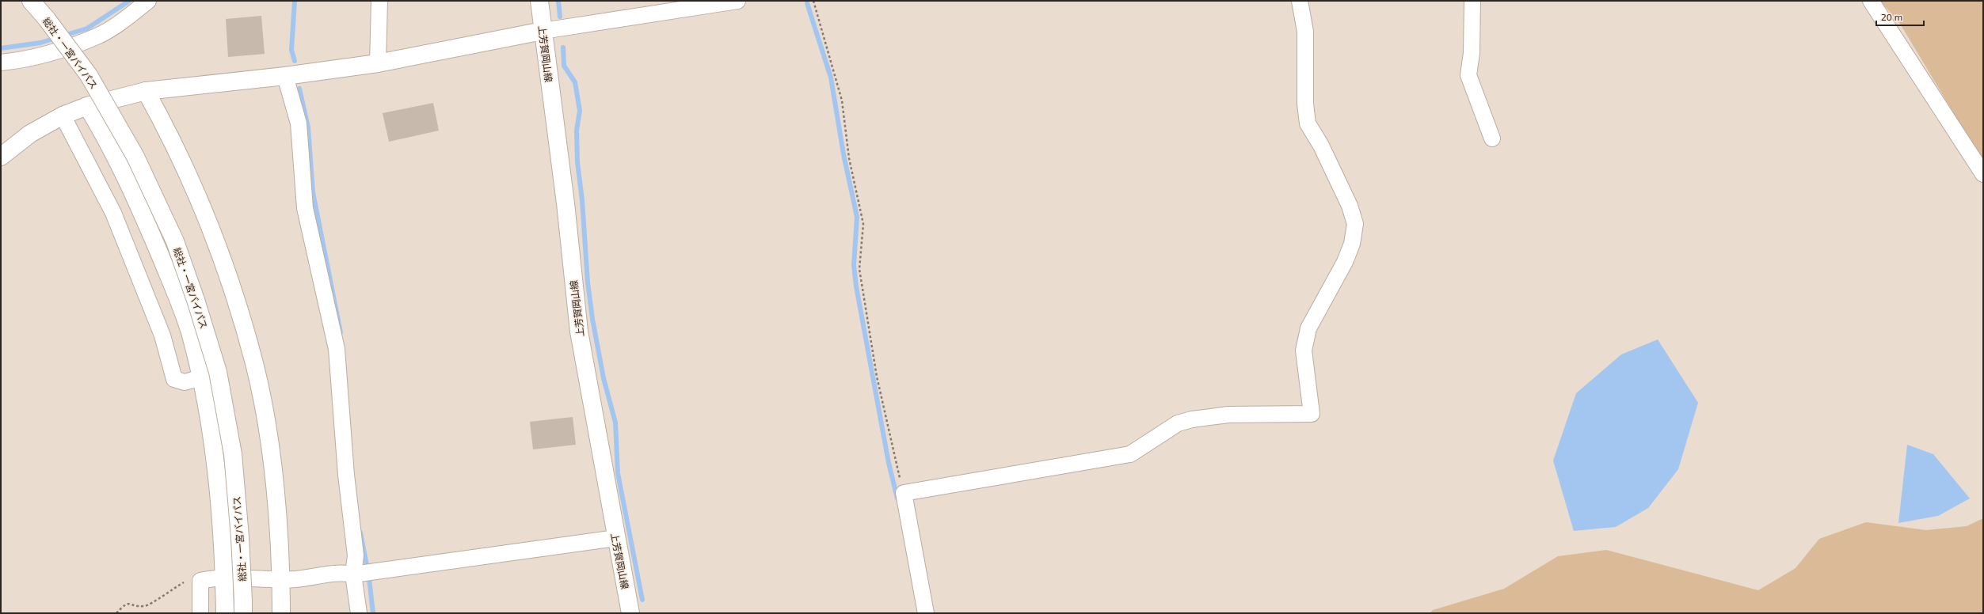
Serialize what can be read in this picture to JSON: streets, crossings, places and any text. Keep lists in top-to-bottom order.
{
  "streets": {
    "main road": ["総社・一宮バイパス", "上芳賀岡山線"]
  },
  "scale_bar": "20 m"
}
